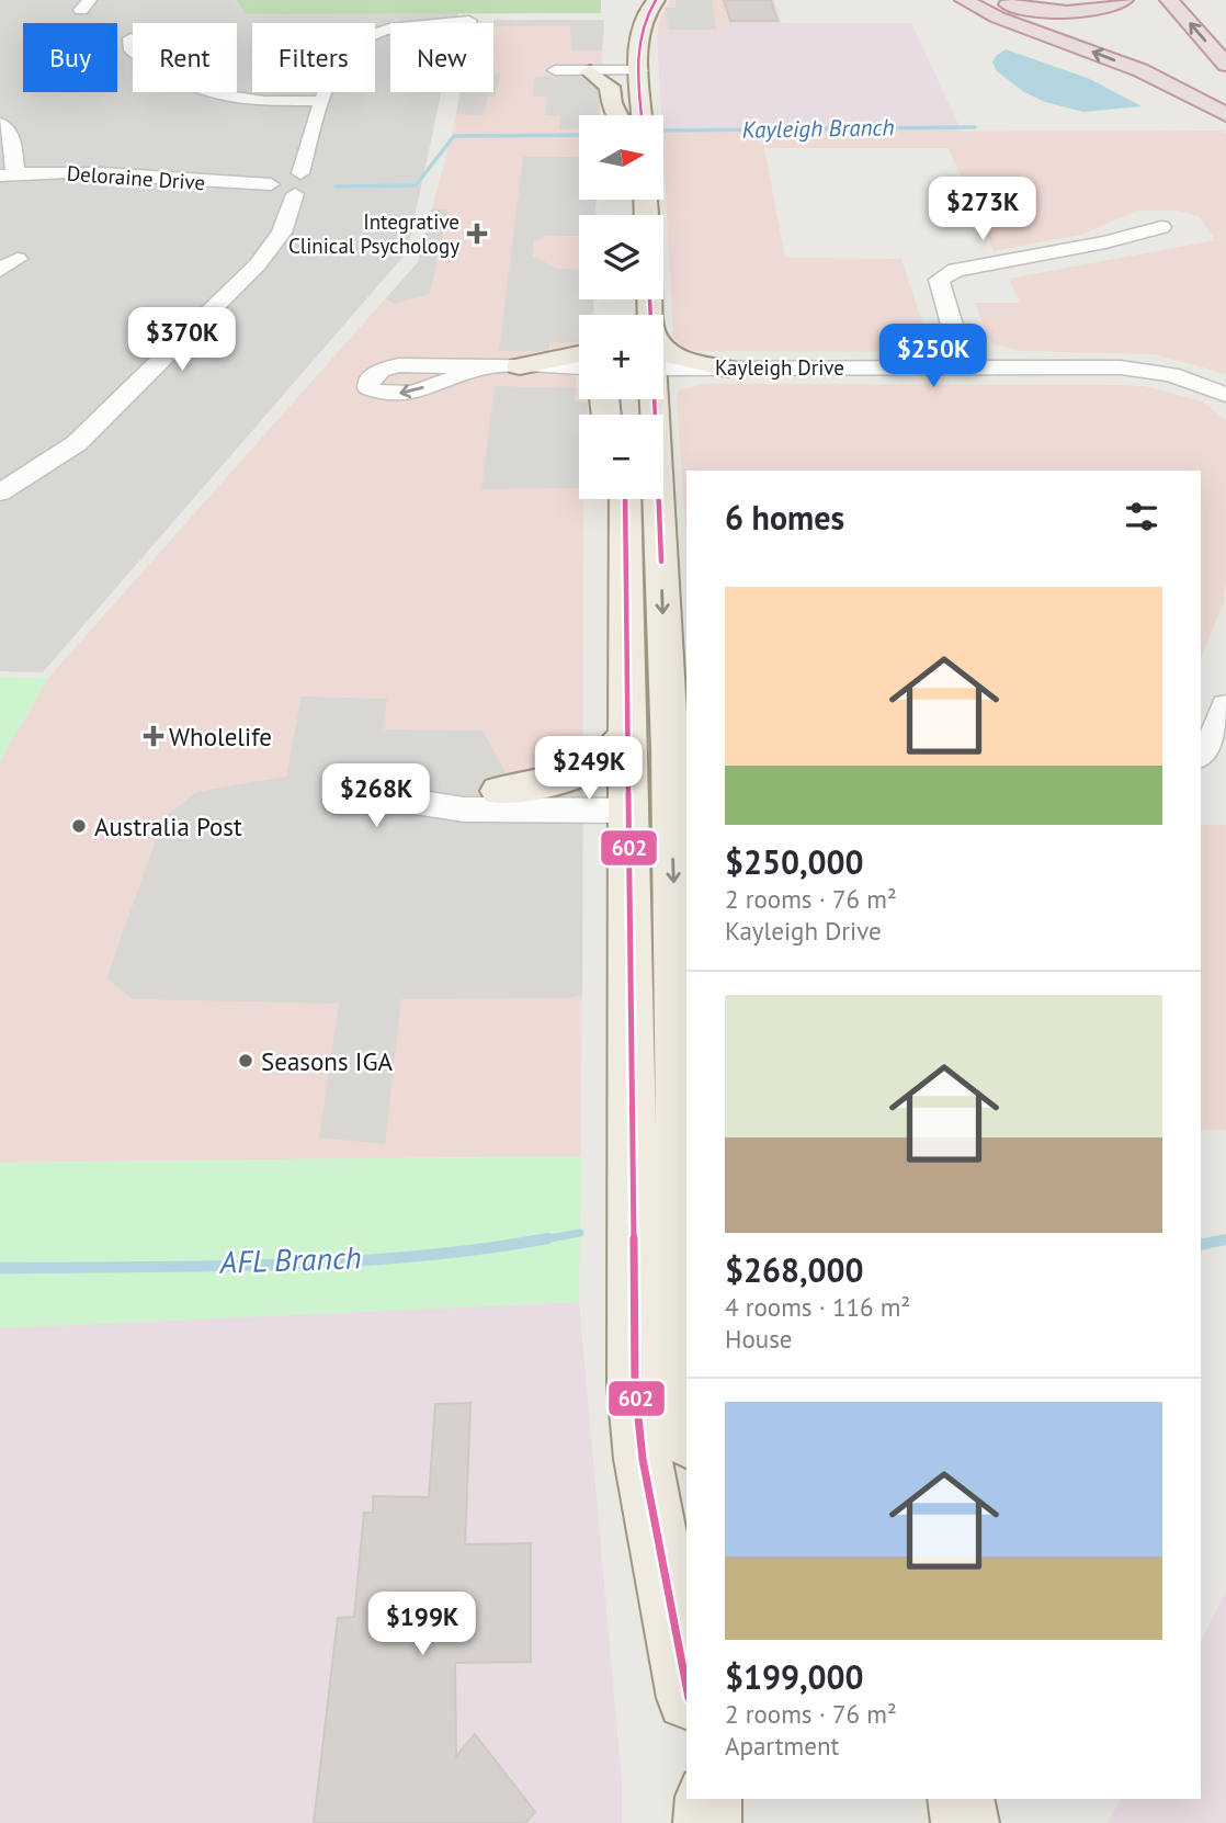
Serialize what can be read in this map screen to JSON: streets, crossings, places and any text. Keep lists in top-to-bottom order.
{
  "streets": {
    "street": ["Deloraine Drive", "Kayleigh Drive"]
  },
  "water": ["Kayleigh Branch", "AFL Branch"],
  "places": {
    "health": ["Integrative Clinical Psychology", "Wholelife"],
    "other": ["Australia Post", "Seasons IGA"]
  },
  "lines": ["transit line 602"],
  "north": "right",
  "page": {
    "chip": [
      "Buy",
      "Rent",
      "Filters",
      "New"
    ],
    "map_buttons": ["+", "−"],
    "price": [
      "$273K",
      "$370K",
      "$250K",
      "$249K",
      "$268K",
      "$199K"
    ],
    "heading": "6 homes",
    "list": [
      {
        "name": "$250,000",
        "note": "2 rooms · 76 m² · Kayleigh Drive"
      },
      {
        "name": "$268,000",
        "note": "4 rooms · 116 m² · House"
      },
      {
        "name": "$199,000",
        "note": "2 rooms · 76 m² · Apartment"
      }
    ]
  }
}
